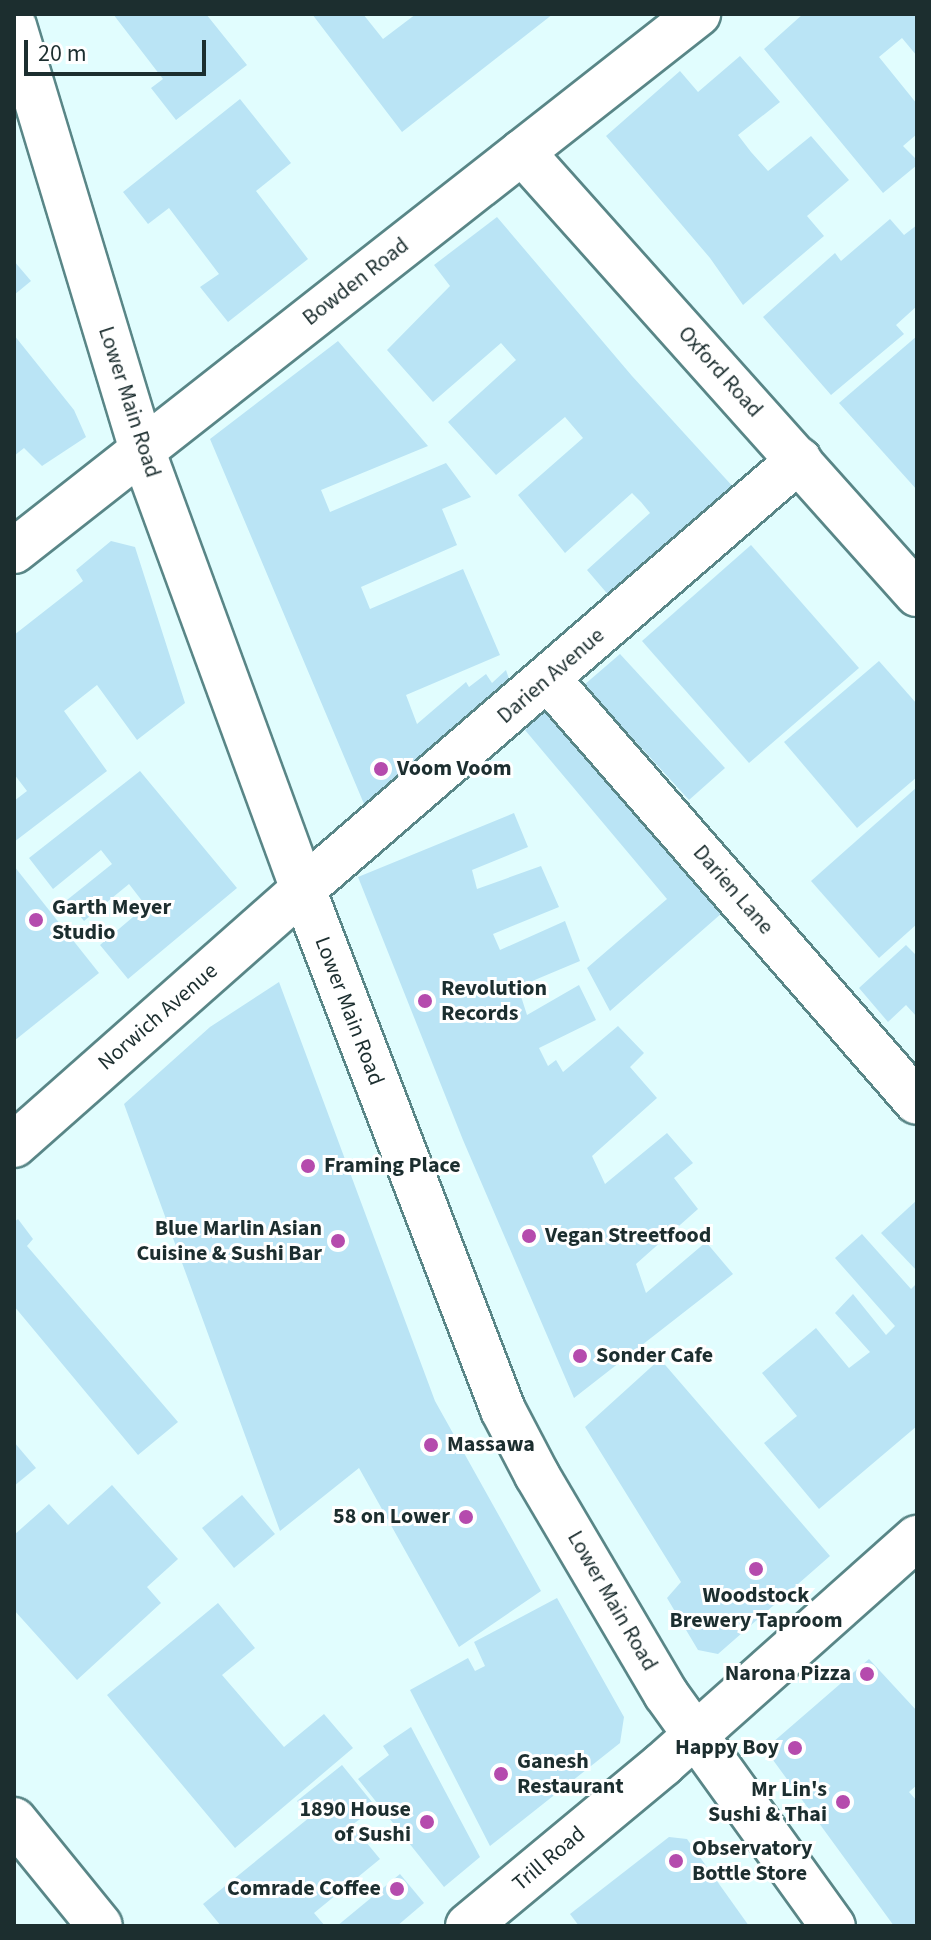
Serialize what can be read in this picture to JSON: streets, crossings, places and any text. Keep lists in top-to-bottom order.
{
  "streets": {
    "street": [
      "Bowden Road",
      "Oxford Road",
      "Lower Main Road",
      "Darien Avenue",
      "Darien Lane",
      "Norwich Avenue",
      "Trill Road"
    ]
  },
  "crossings": [
    ["Bowden Road", "Oxford Road"],
    ["Bowden Road", "Lower Main Road"],
    ["Oxford Road", "Darien Avenue"],
    ["Lower Main Road", "Darien Avenue"],
    ["Lower Main Road", "Norwich Avenue"],
    ["Lower Main Road", "Trill Road"],
    ["Darien Avenue", "Darien Lane"],
    ["Darien Avenue", "Norwich Avenue"]
  ],
  "places": [
    "Voom Voom",
    "Garth Meyer Studio",
    "Revolution Records",
    "Framing Place",
    "Vegan Streetfood",
    "Blue Marlin Asian Cuisine & Sushi Bar",
    "Sonder Cafe",
    "Massawa",
    "58 on Lower",
    "Woodstock Brewery Taproom",
    "Narona Pizza",
    "Happy Boy",
    "Ganesh Restaurant",
    "Mr Lin's Sushi & Thai",
    "1890 House of Sushi",
    "Observatory Bottle Store",
    "Comrade Coffee"
  ],
  "scale_bar": "20 m"
}
